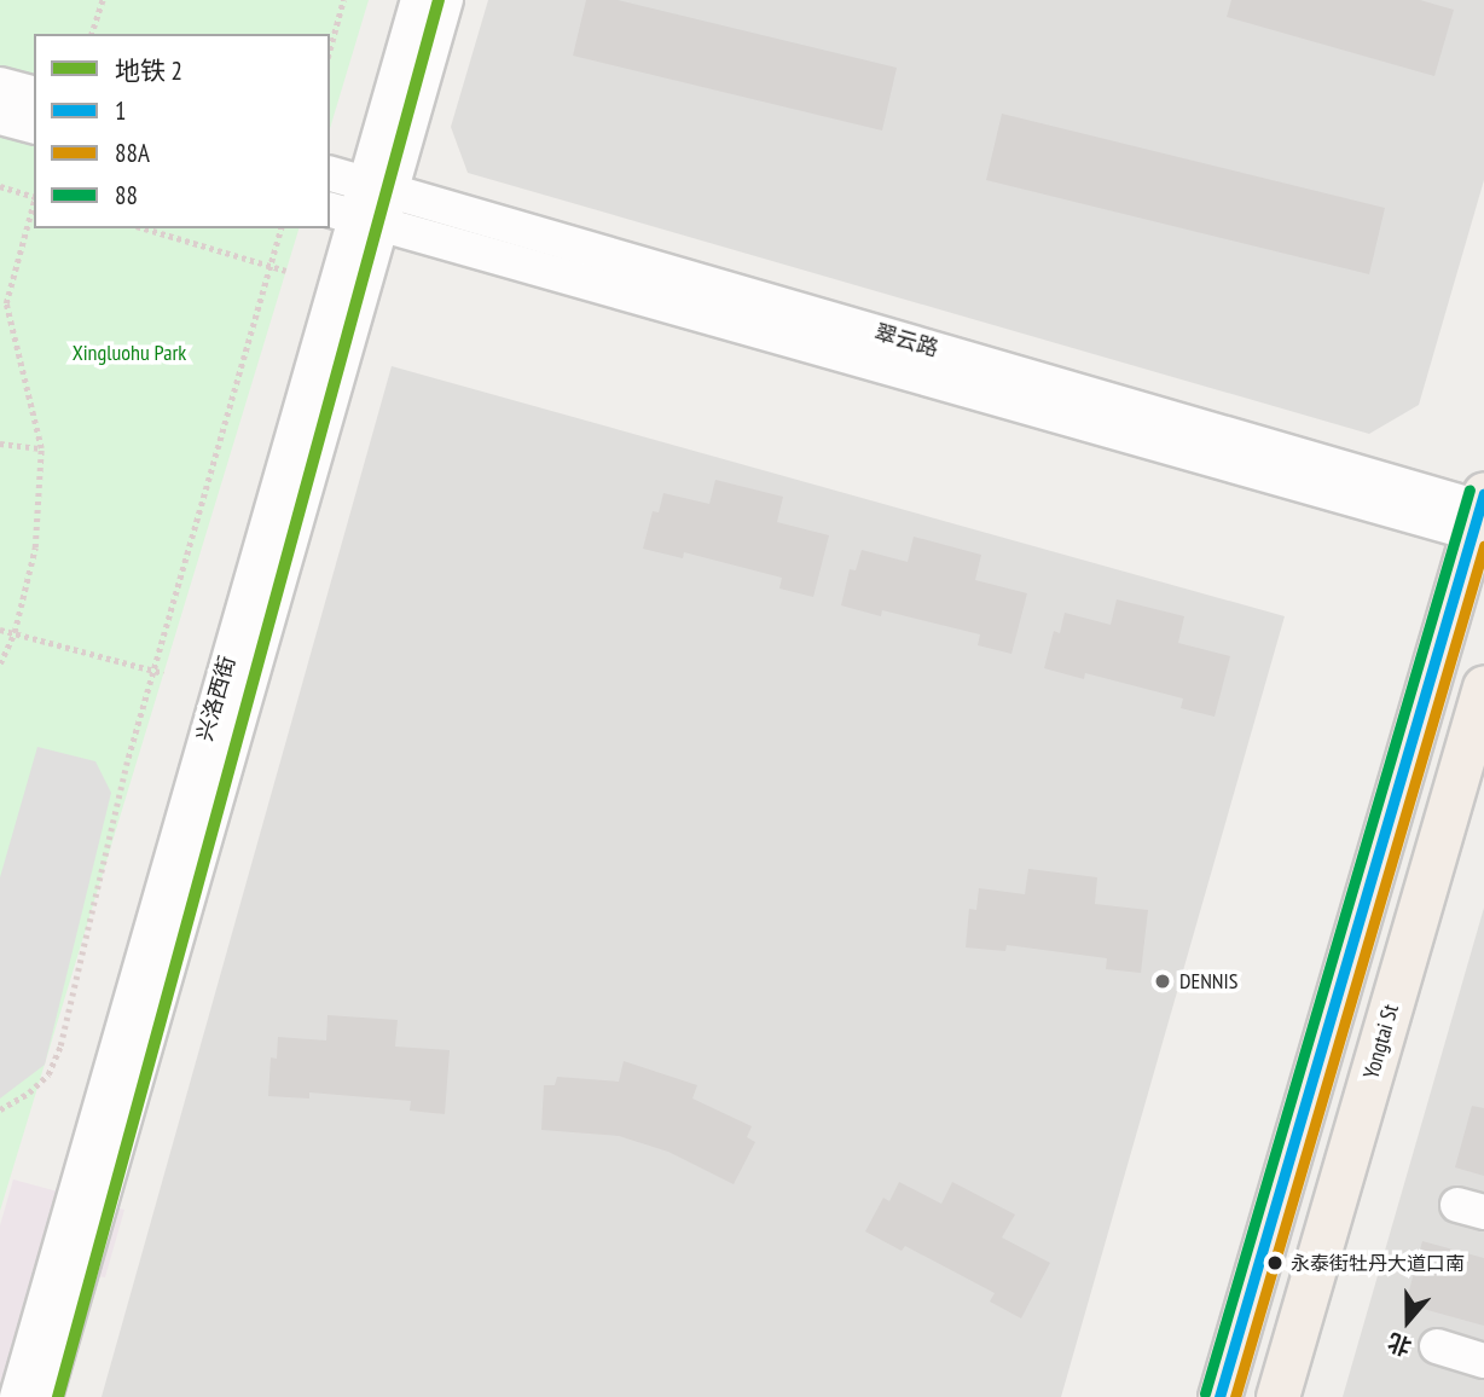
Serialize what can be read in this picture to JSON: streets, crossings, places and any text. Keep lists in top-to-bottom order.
{
  "streets": {
    "main road": ["Yongtai St"],
    "street": ["翠云路", "兴洛西街"]
  },
  "crossings": [
    ["翠云路", "兴洛西街"]
  ],
  "parks": ["Xingluohu Park"],
  "places": ["DENNIS", "永泰街牡丹大道口南"],
  "lines": [
    "metro line 2",
    "transit line 88",
    "transit line 1",
    "transit line 88A"
  ],
  "legend": [
    "地铁 2",
    "1",
    "88A",
    "88"
  ],
  "north": "bottom"
}
